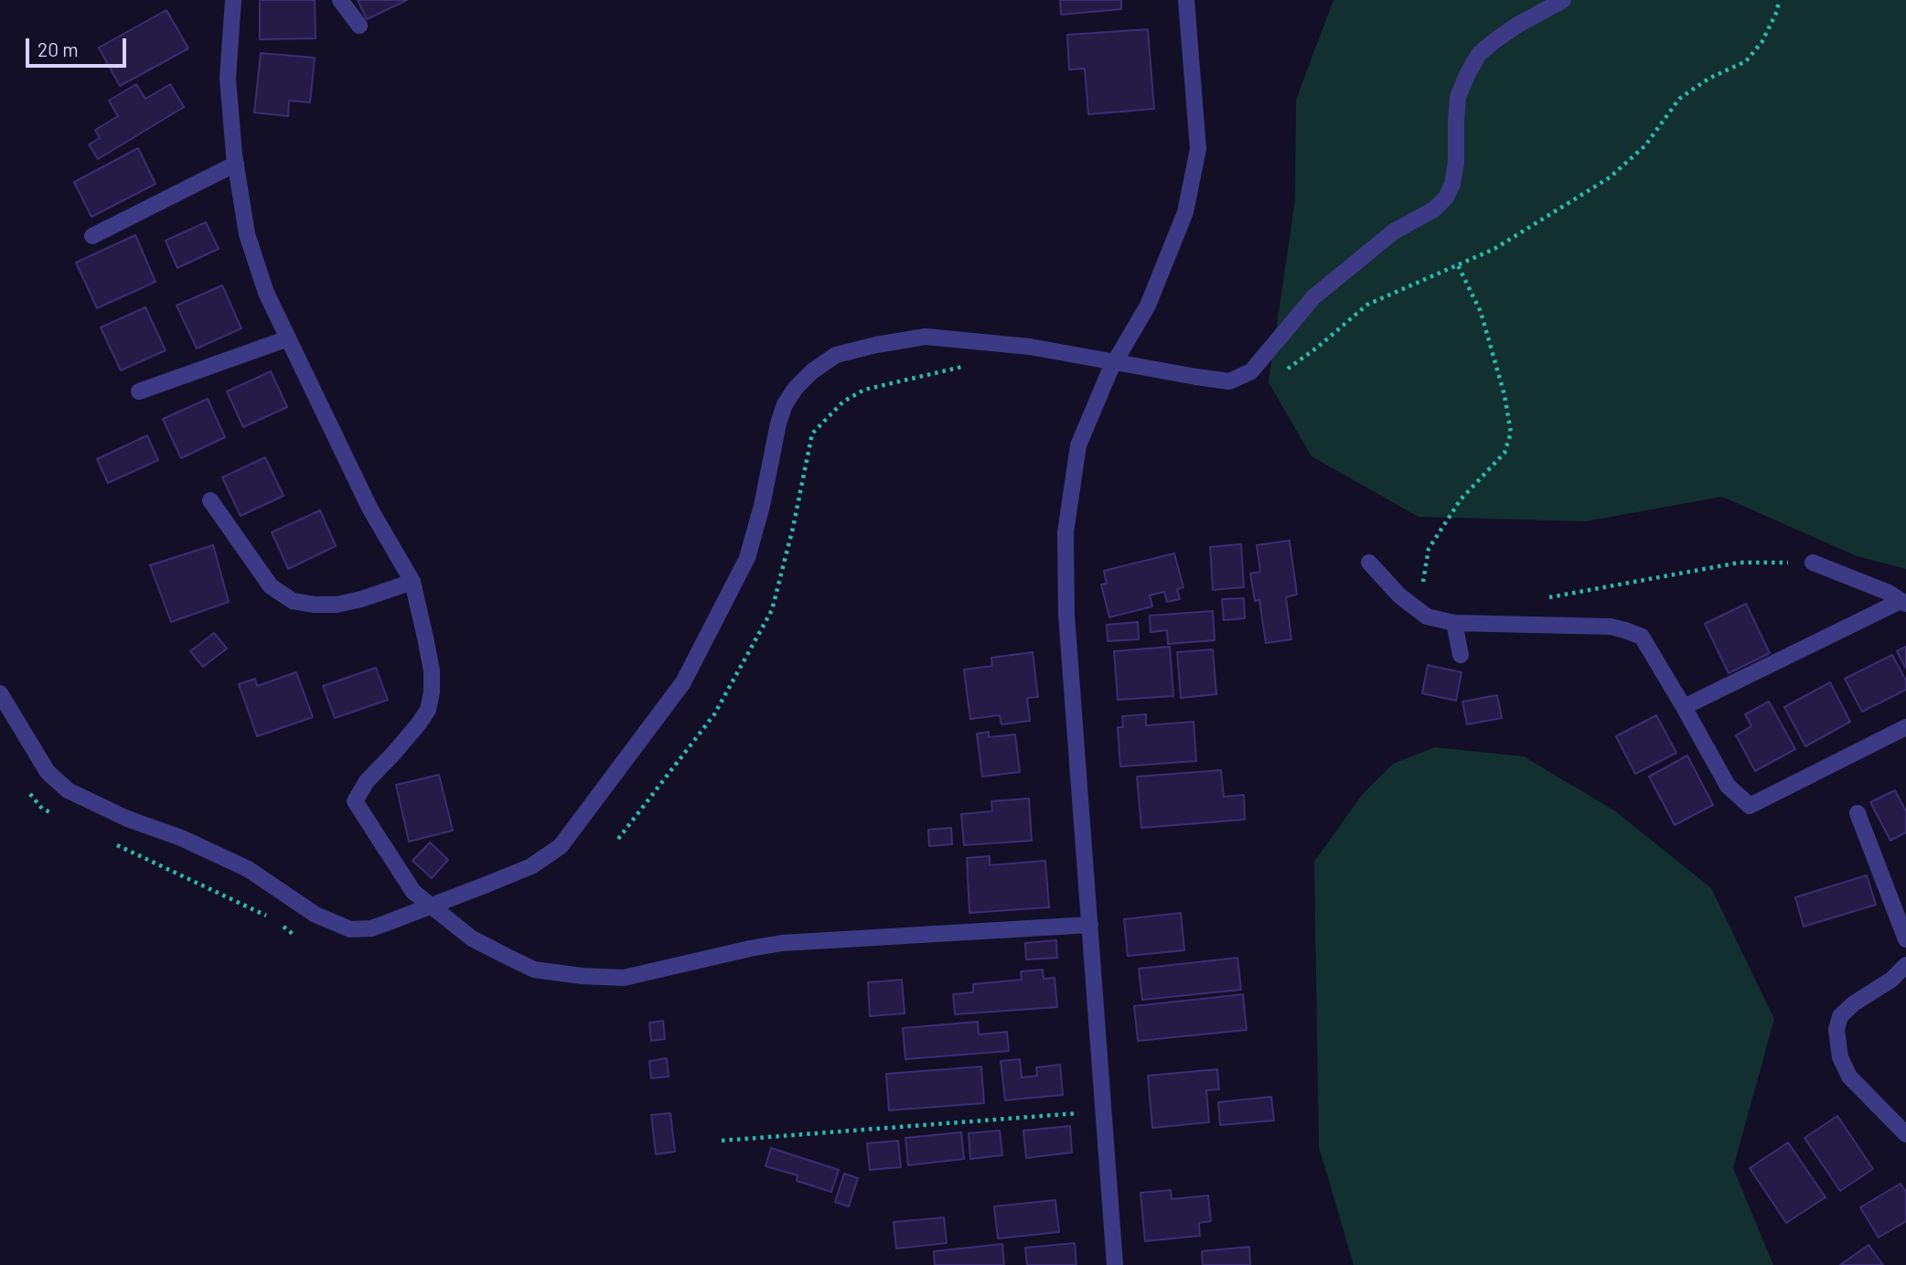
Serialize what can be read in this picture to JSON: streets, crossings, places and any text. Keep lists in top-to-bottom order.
{
  "scale_bar": "20 m"
}
